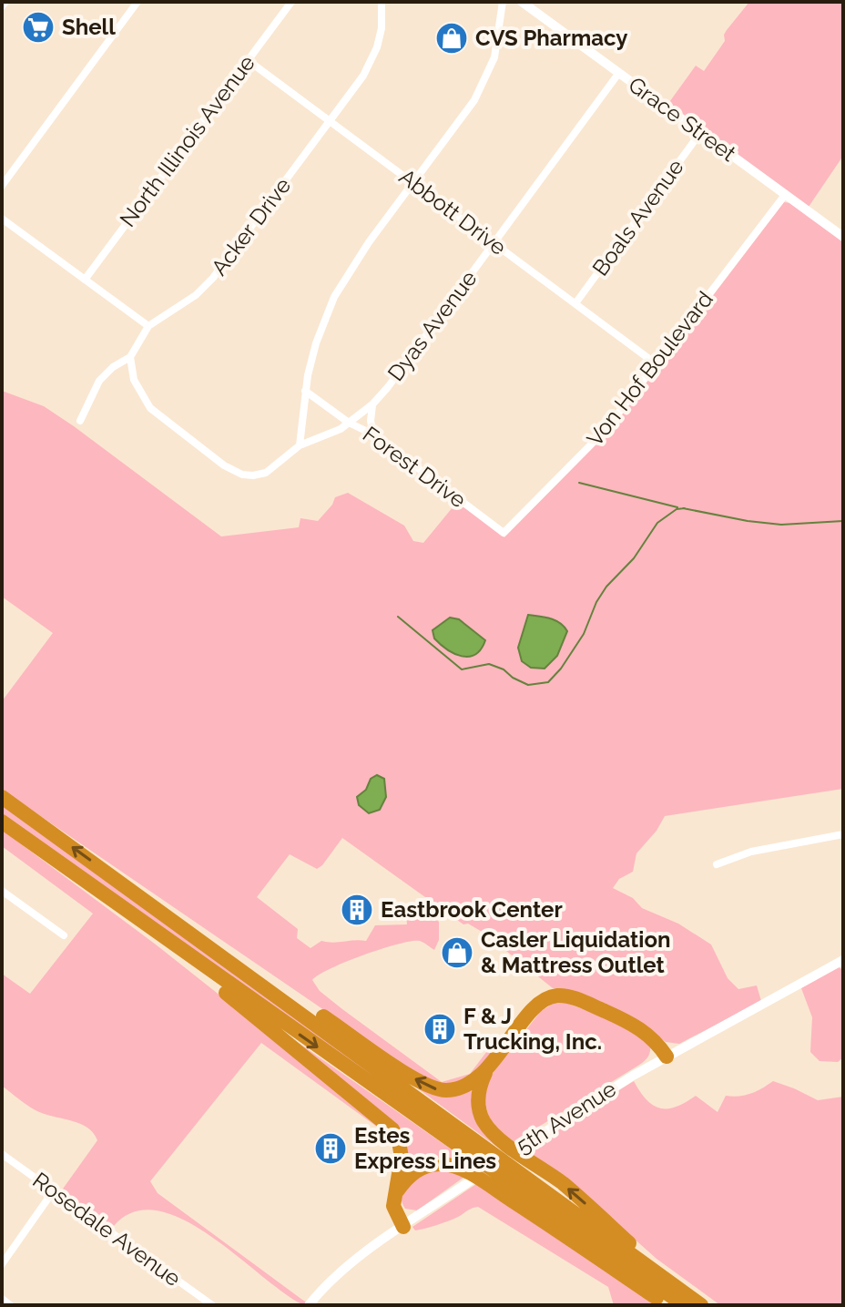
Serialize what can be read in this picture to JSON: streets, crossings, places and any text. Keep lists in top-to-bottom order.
{
  "streets": {
    "street": [
      "Grace Street",
      "North Illinois Avenue",
      "Abbott Drive",
      "Boals Avenue",
      "Acker Drive",
      "Dyas Avenue",
      "Von Hof Boulevard",
      "Forest Drive",
      "5th Avenue",
      "Rosedale Avenue"
    ]
  },
  "crossings": [
    ["Grace Street", "Boals Avenue"],
    ["Grace Street", "Dyas Avenue"],
    ["Grace Street", "Von Hof Boulevard"],
    ["North Illinois Avenue", "Abbott Drive"],
    ["Abbott Drive", "Boals Avenue"],
    ["Abbott Drive", "Acker Drive"],
    ["Abbott Drive", "Dyas Avenue"],
    ["Abbott Drive", "Von Hof Boulevard"],
    ["Acker Drive", "Forest Drive"],
    ["Dyas Avenue", "Forest Drive"],
    ["Von Hof Boulevard", "Forest Drive"]
  ],
  "places": {
    "supermarket": ["Shell"],
    "shop": ["CVS Pharmacy", "Casler Liquidation & Mattress Outlet"],
    "building": ["Eastbrook Center", "F & J Trucking, Inc.", "Estes Express Lines"]
  }
}
